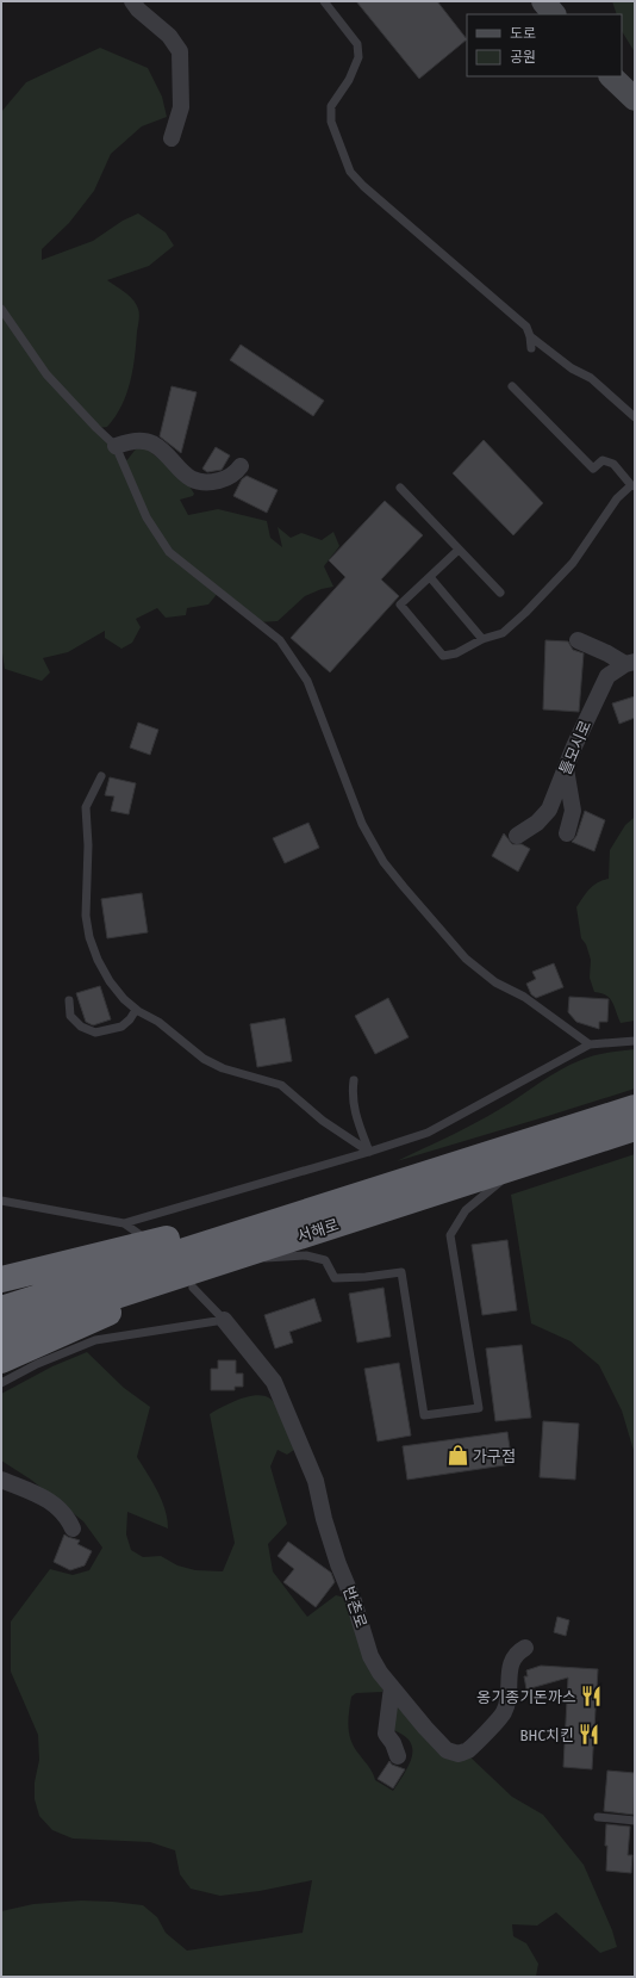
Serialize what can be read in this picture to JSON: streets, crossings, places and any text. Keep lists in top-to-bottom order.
{
  "streets": {
    "highway": ["서해로"],
    "street": ["틀모시로", "반촌로"]
  },
  "places": {
    "shop": ["가구점"],
    "restaurant": ["옹기종기돈까스", "BHC치킨"]
  },
  "legend": ["도로", "공원"]
}
